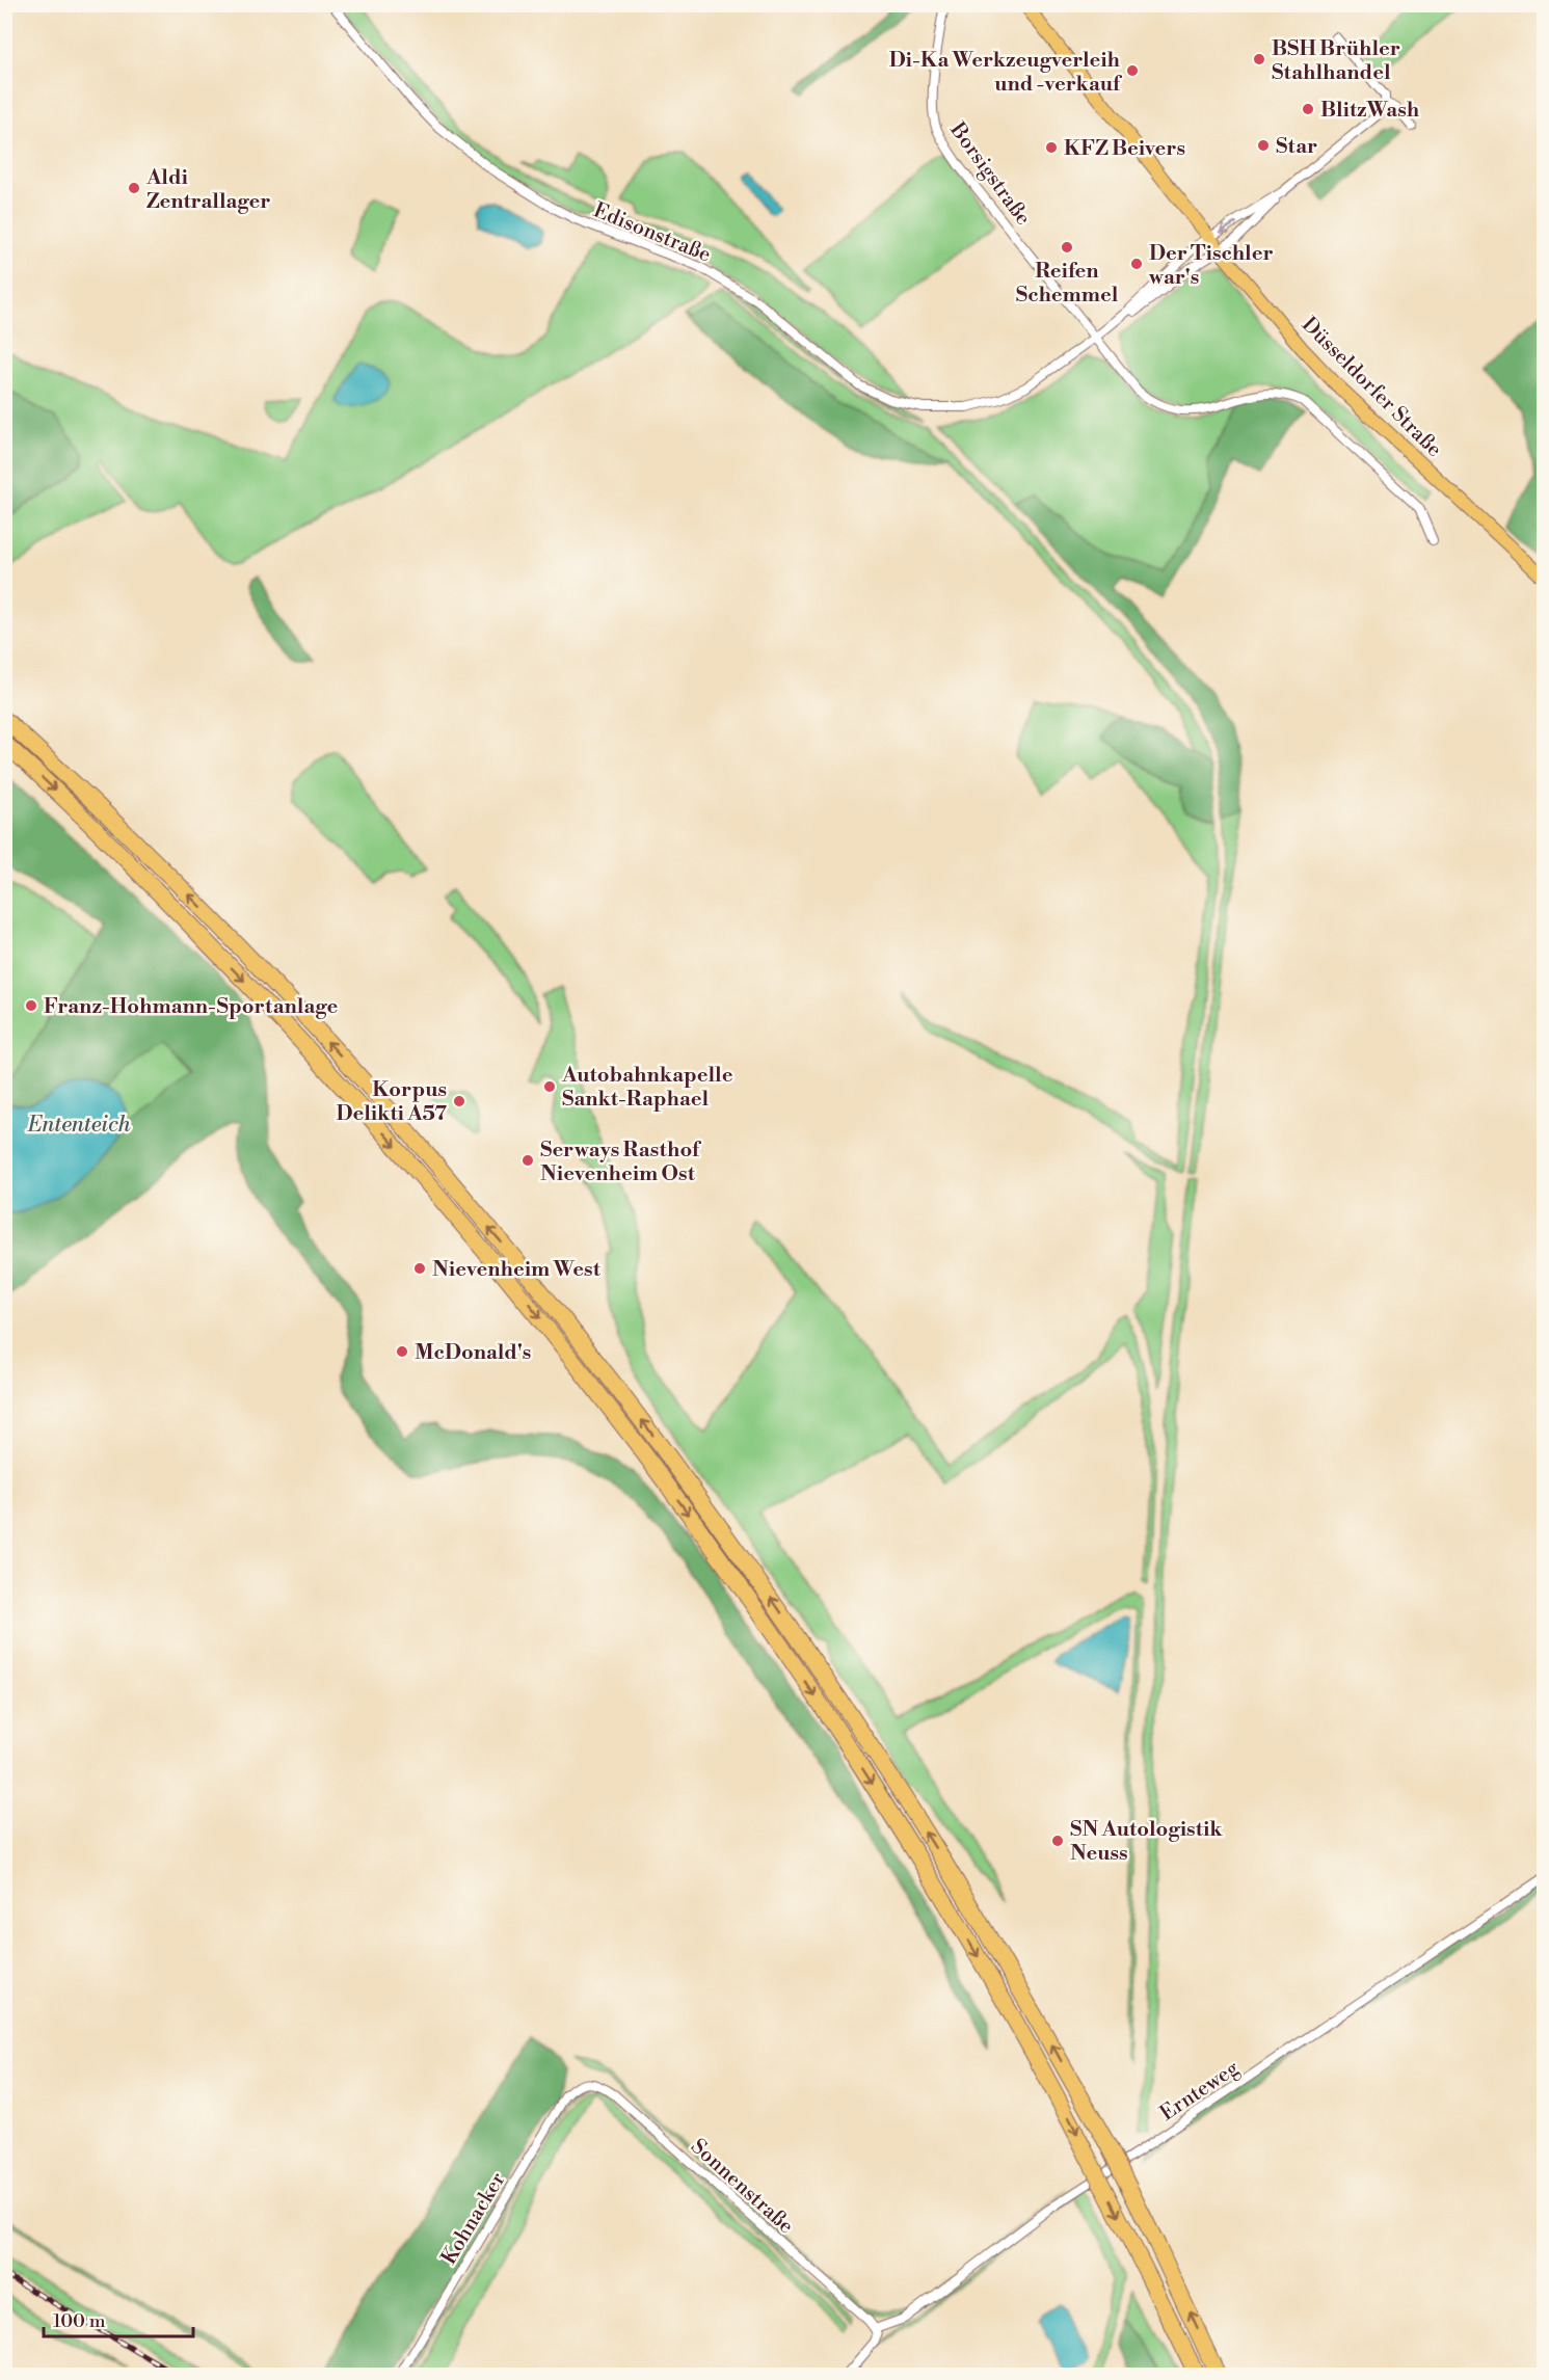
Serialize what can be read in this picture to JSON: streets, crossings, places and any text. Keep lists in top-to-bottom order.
{
  "streets": {
    "main road": ["Düsseldorfer Straße"],
    "street": [
      "Borsigstraße",
      "Edisonstraße",
      "Ernteweg",
      "Sonnenstraße",
      "Kohnacker"
    ]
  },
  "crossings": [
    ["Borsigstraße", "Edisonstraße"],
    ["Edisonstraße", "Düsseldorfer Straße"],
    ["Ernteweg", "Sonnenstraße"],
    ["Sonnenstraße", "Kohnacker"]
  ],
  "water": ["Ententeich"],
  "places": [
    "BSH Brühler Stahlhandel",
    "Di-Ka Werkzeugverleih und -verkauf",
    "BlitzWash",
    "Star",
    "KFZ Beivers",
    "Aldi Zentrallager",
    "Reifen Schemmel",
    "Der Tischler war's",
    "Franz-Hohmann-Sportanlage",
    "Autobahnkapelle Sankt-Raphael",
    "Korpus Delikti A57",
    "Serways Rasthof Nievenheim Ost",
    "Nievenheim West",
    "McDonald's",
    "SN Autologistik Neuss"
  ],
  "scale_bar": "100 m"
}
